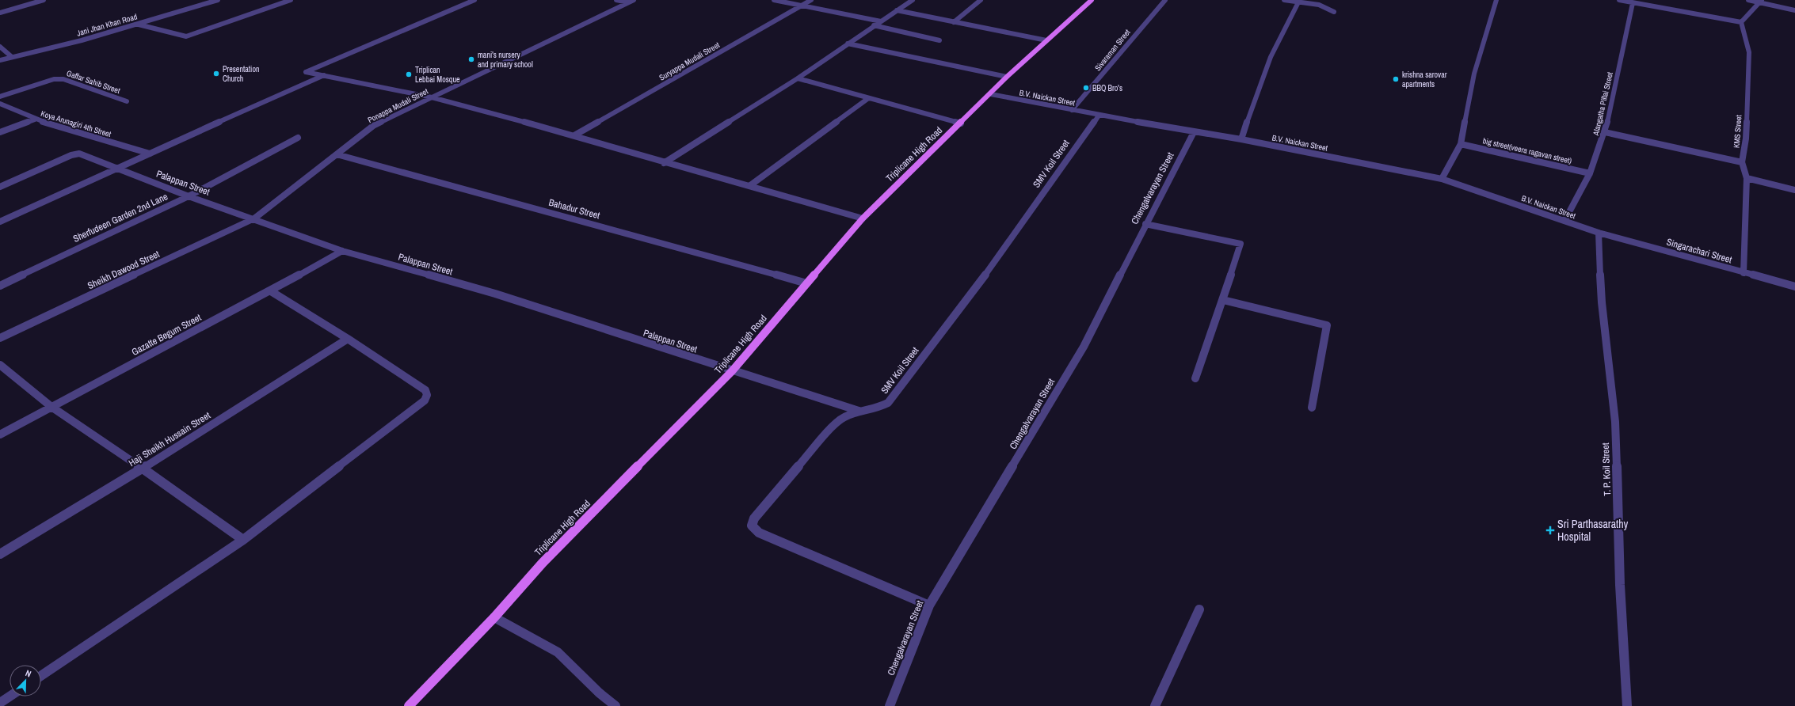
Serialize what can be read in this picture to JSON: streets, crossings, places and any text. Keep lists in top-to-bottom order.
{
  "streets": {
    "main road": ["Triplicane High Road"],
    "street": [
      "Jani Jhan Khan Road",
      "Sivaraman Street",
      "Suryappa Mudali Street",
      "Gaffar Sahib Street",
      "B.V. Naickan Street",
      "Alangatha Pillai Street",
      "Ponappa Mudali Street",
      "Koya Arunagiri 4th Street",
      "KMS Street",
      "big street(veera ragavan street)",
      "SMV Koil Street",
      "Palappan Street",
      "Chengalvarayan Street",
      "Bahadur Street",
      "Sherfudeen Garden 2nd Lane",
      "Singarachari Street",
      "Sheikh Dawood Street",
      "Gazatte Begum Street",
      "Haji Sheikh Hussain Street",
      "T. P. Koil Street"
    ]
  },
  "crossings": [
    ["Sivaraman Street", "B.V. Naickan Street"],
    ["B.V. Naickan Street", "Alangatha Pillai Street"],
    ["B.V. Naickan Street", "Triplicane High Road"],
    ["B.V. Naickan Street", "SMV Koil Street"],
    ["B.V. Naickan Street", "Chengalvarayan Street"],
    ["B.V. Naickan Street", "Singarachari Street"],
    ["B.V. Naickan Street", "T. P. Koil Street"],
    ["Alangatha Pillai Street", "big street(veera ragavan street)"],
    ["Ponappa Mudali Street", "Palappan Street"],
    ["Ponappa Mudali Street", "Bahadur Street"],
    ["Ponappa Mudali Street", "Sheikh Dawood Street"],
    ["KMS Street", "Singarachari Street"],
    ["Triplicane High Road", "Palappan Street"],
    ["Triplicane High Road", "Bahadur Street"],
    ["SMV Koil Street", "Palappan Street"],
    ["SMV Koil Street", "Chengalvarayan Street"],
    ["Palappan Street", "Sherfudeen Garden 2nd Lane"],
    ["Palappan Street", "Sheikh Dawood Street"],
    ["Palappan Street", "Gazatte Begum Street"],
    ["Singarachari Street", "T. P. Koil Street"]
  ],
  "places": {
    "other": [
      "mani's nursery and primary school",
      "Presentation Church",
      "Triplican Lebbai Mosque",
      "krishna sarovar apartments",
      "BBQ Bro's"
    ],
    "health": ["Sri Parthasarathy Hospital"]
  },
  "north": "top right"
}
